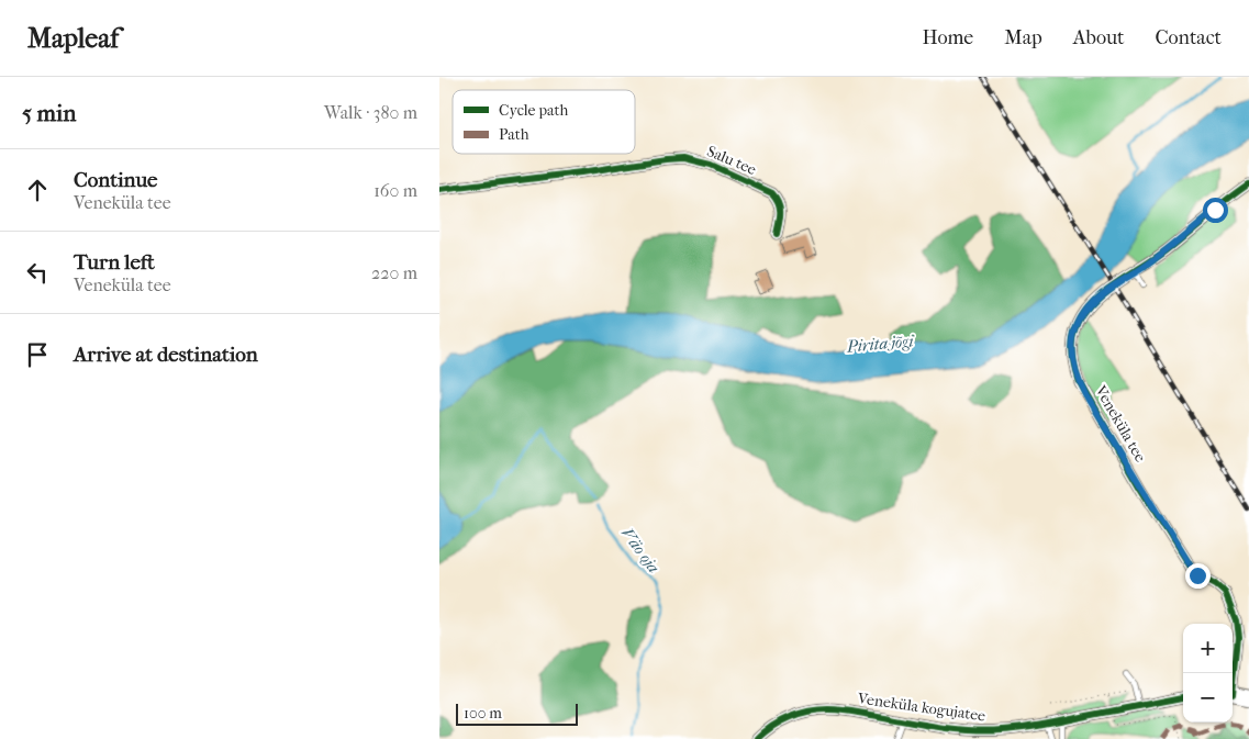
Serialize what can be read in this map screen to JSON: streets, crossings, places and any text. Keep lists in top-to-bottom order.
{
  "streets": {
    "street": ["Salu tee", "Veneküla tee", "Veneküla kogujatee"]
  },
  "water": ["Pirita jõgi", "Väo oja"],
  "legend": ["Cycle path", "Path"],
  "scale_bar": "100 m",
  "page": {
    "header": "Mapleaf",
    "nav": [
      "Home",
      "Map",
      "About",
      "Contact"
    ],
    "heading": ["5 min", "Walk · 380 m"],
    "list": [
      ["Continue", "Veneküla tee", "160 m"],
      ["Turn left", "Veneküla tee", "220 m"],
      "Arrive at destination"
    ],
    "map_buttons": ["+", "−"],
    "scale": "100 m"
  }
}
